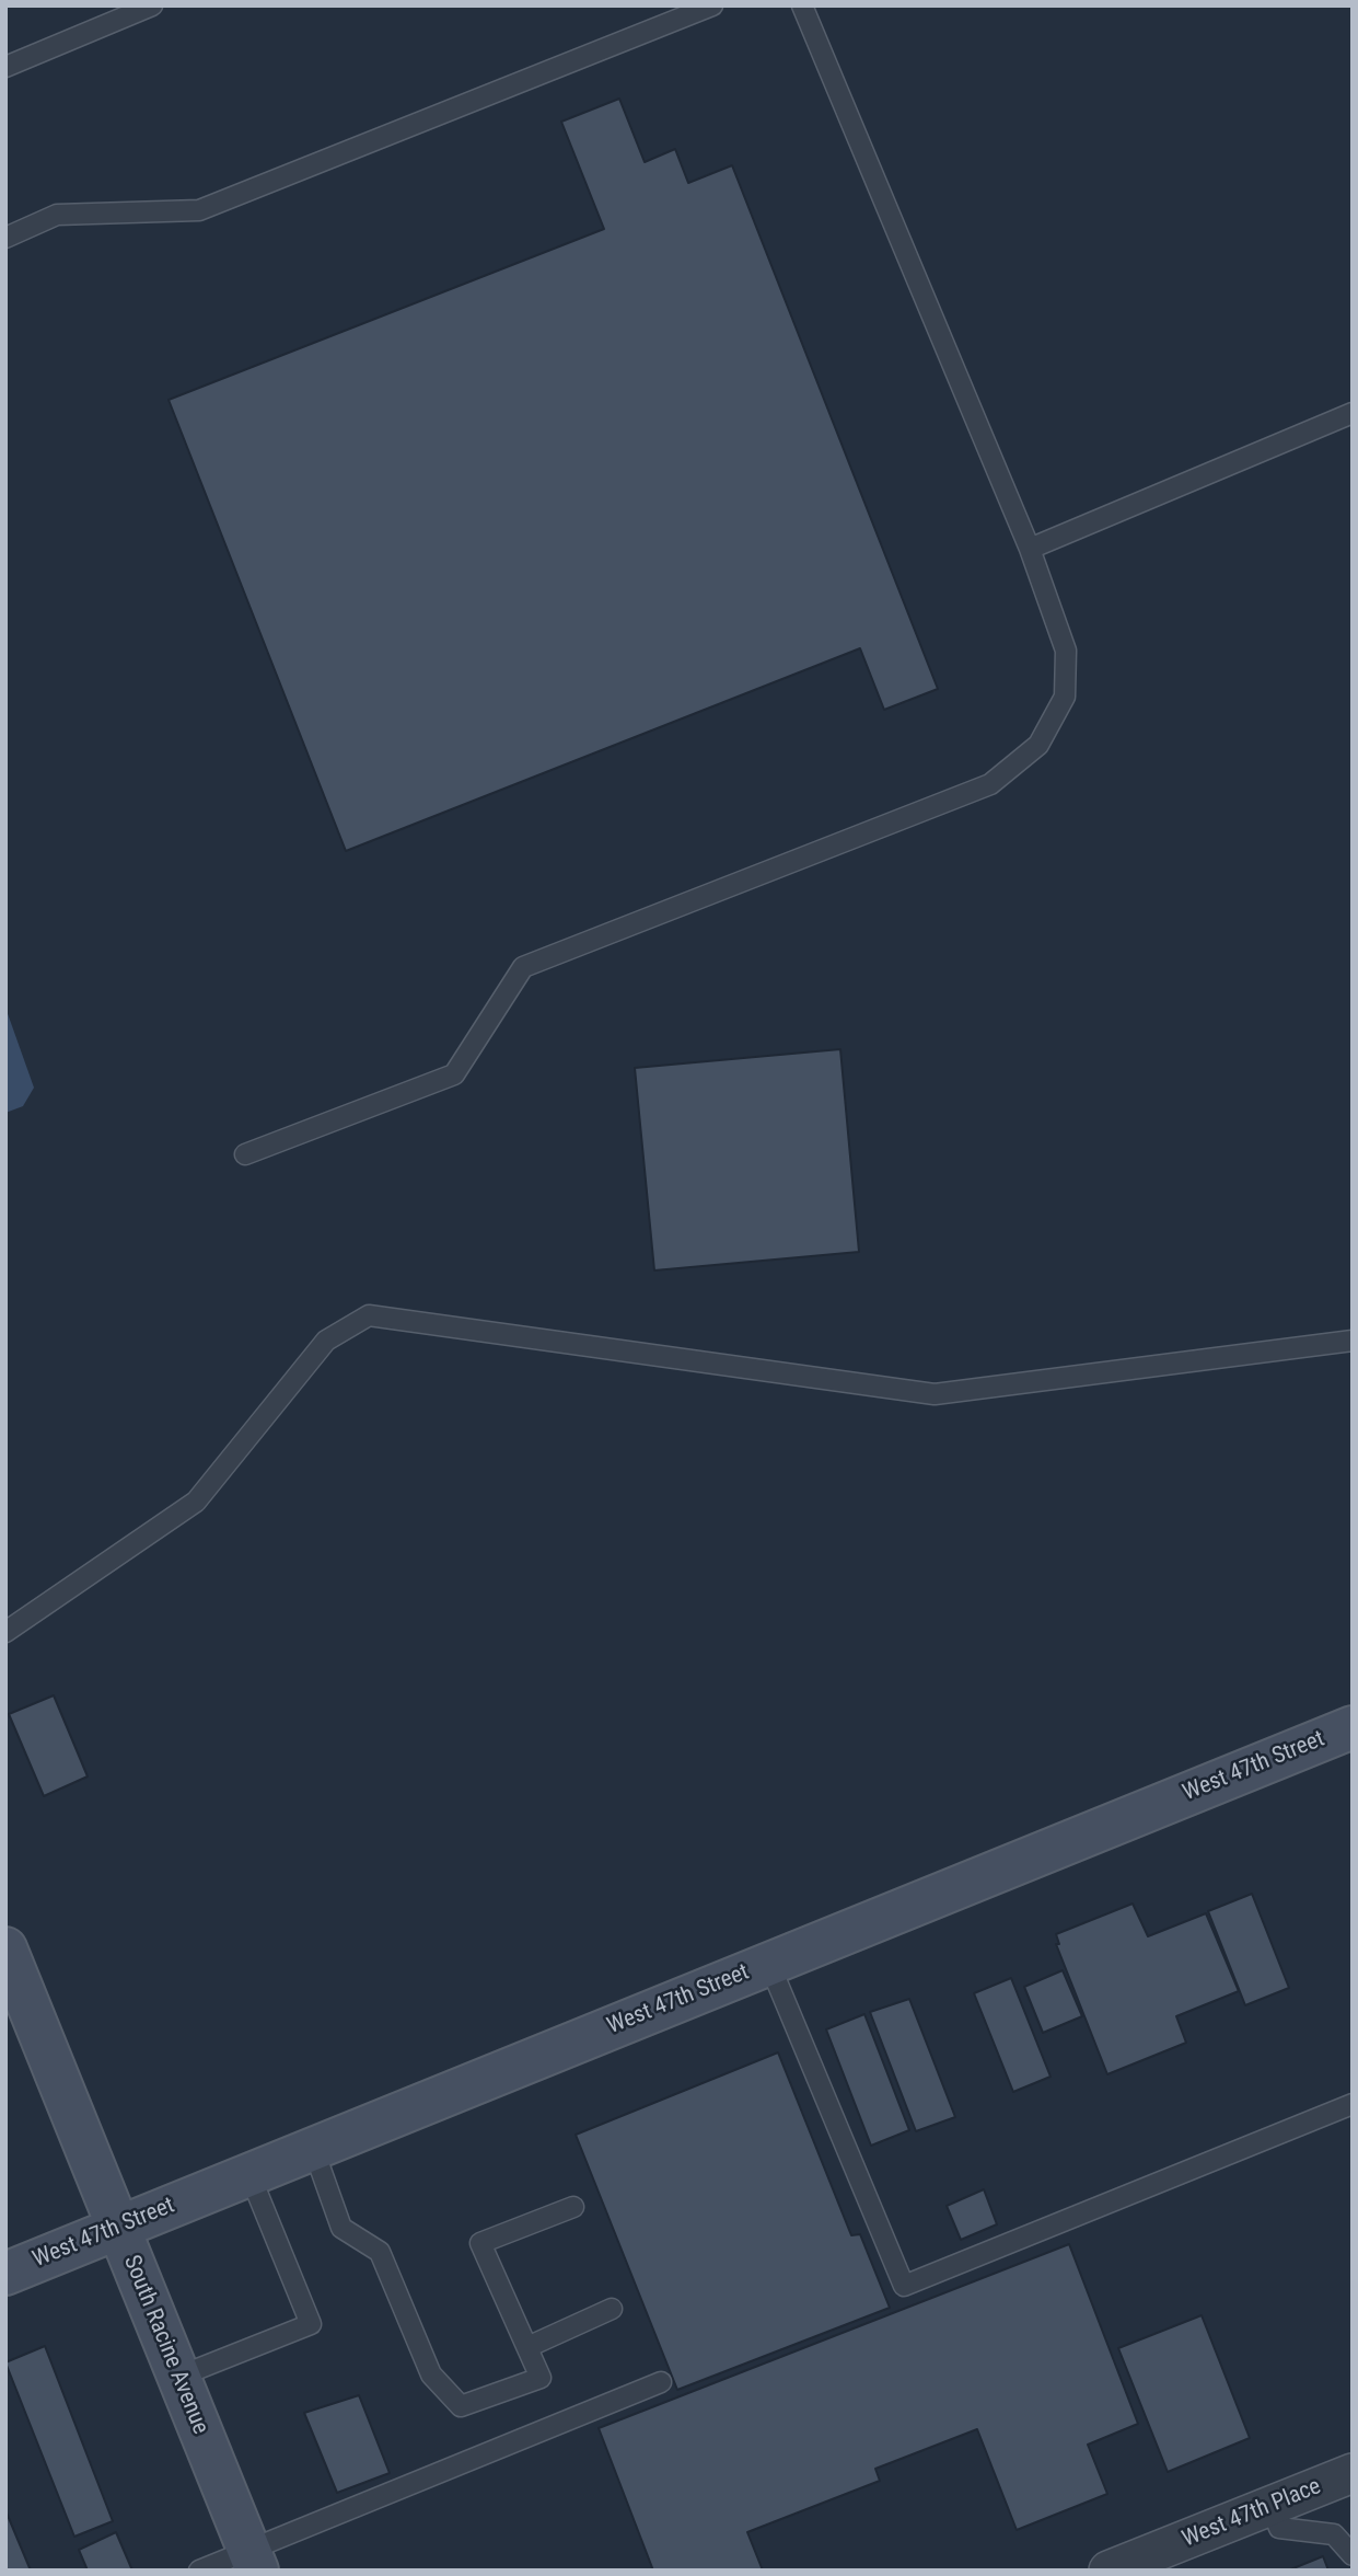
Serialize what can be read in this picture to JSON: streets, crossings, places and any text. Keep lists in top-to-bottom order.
{
  "streets": {
    "main road": ["West 47th Street", "South Racine Avenue"],
    "street": ["West 47th Place"]
  },
  "crossings": [
    ["West 47th Street", "South Racine Avenue"]
  ]
}
